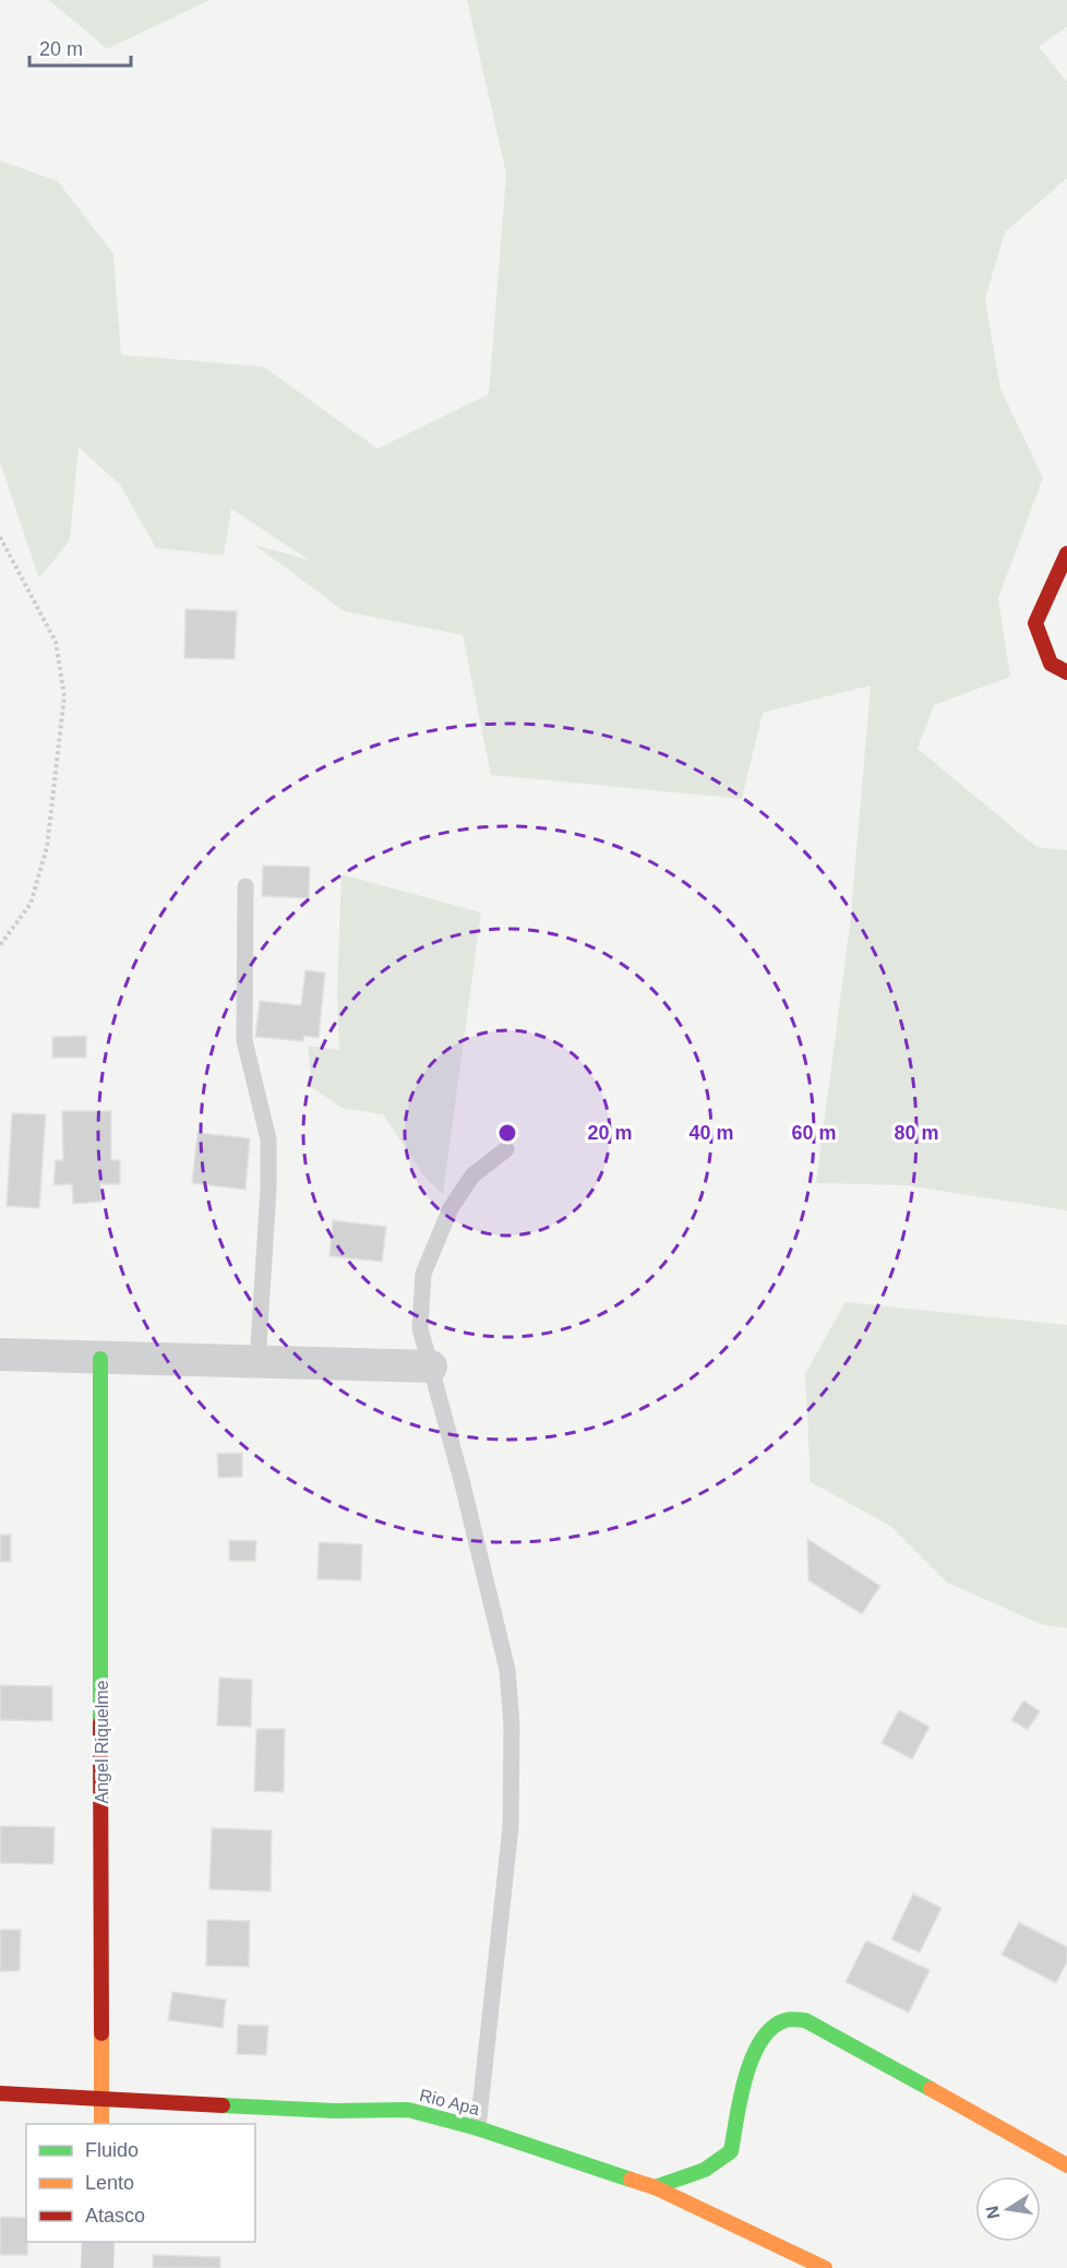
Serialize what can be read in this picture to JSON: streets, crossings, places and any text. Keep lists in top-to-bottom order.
{
  "streets": {
    "street": ["Angel Riquelme", "Rio Apa"]
  },
  "crossings": [
    ["Angel Riquelme", "Rio Apa"]
  ],
  "legend": ["Fluido", "Lento", "Atasco"],
  "scale_bar": "20 m",
  "north": "left",
  "rings": [
    "20 m",
    "40 m",
    "60 m",
    "80 m"
  ]
}
